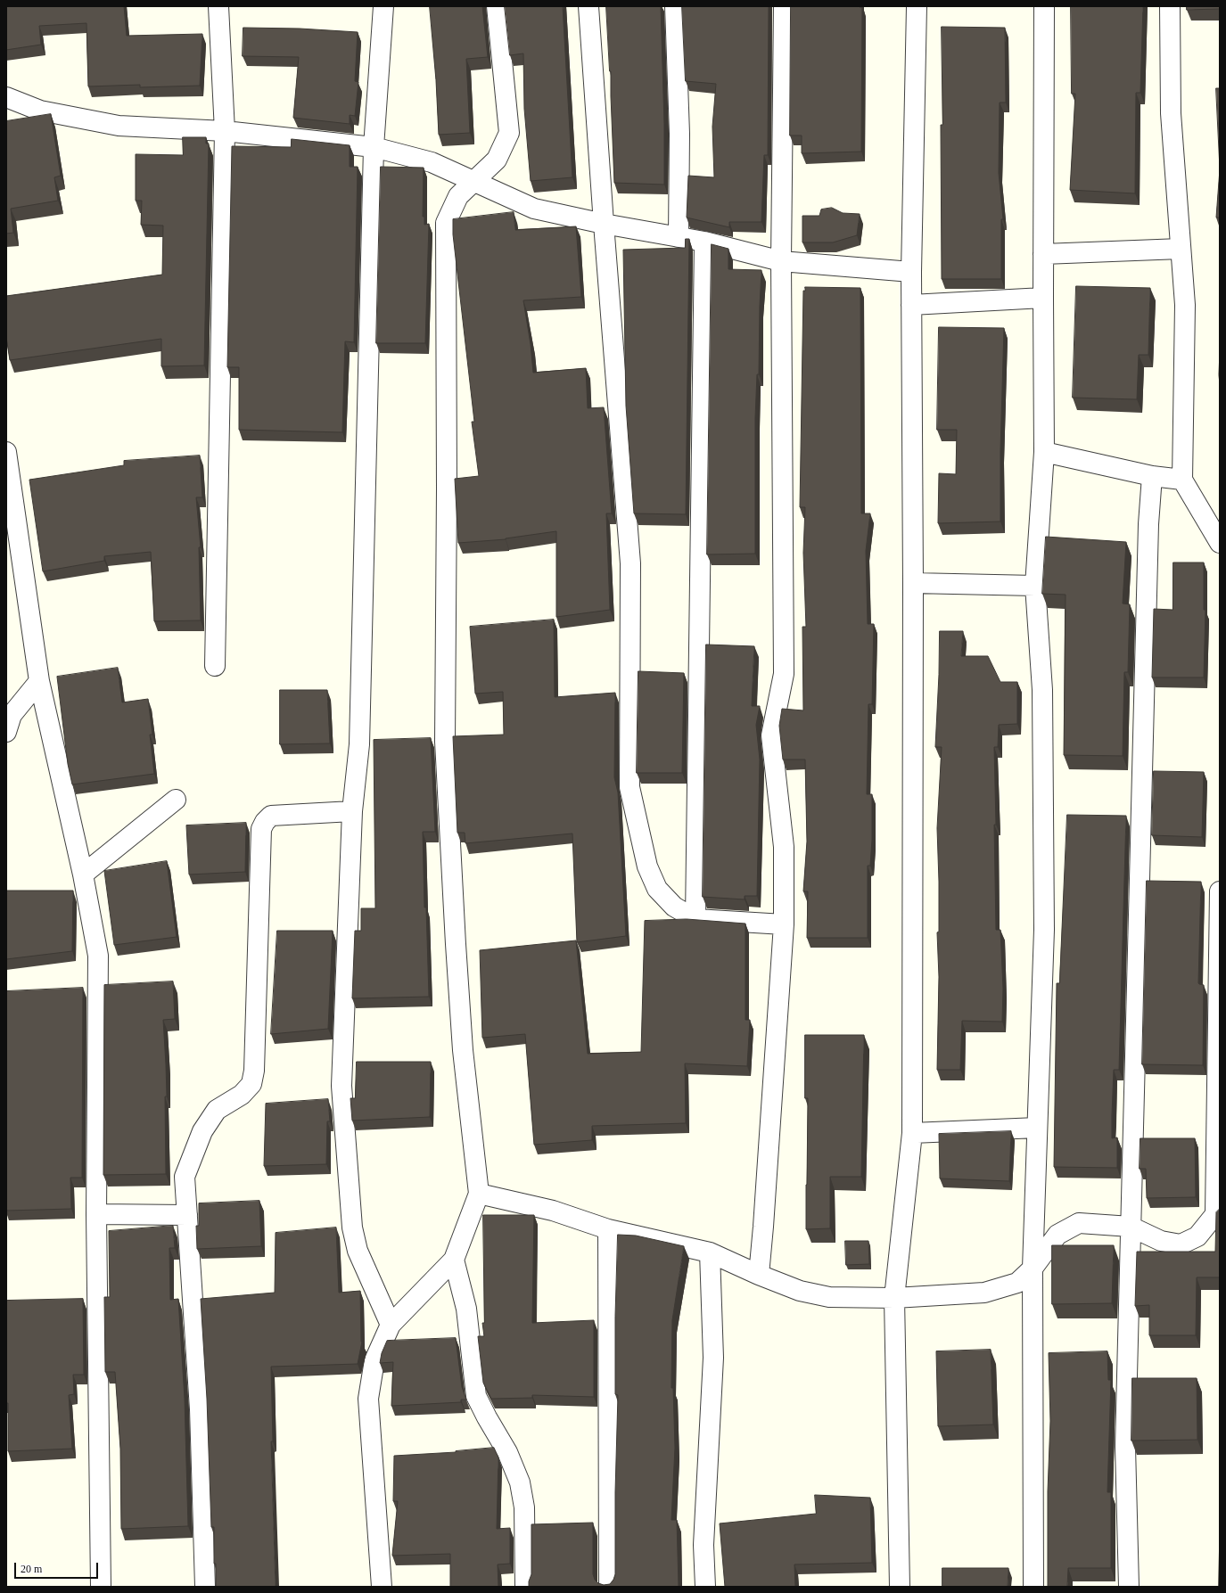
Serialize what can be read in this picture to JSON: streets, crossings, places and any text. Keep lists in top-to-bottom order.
{
  "scale_bar": "20 m"
}
